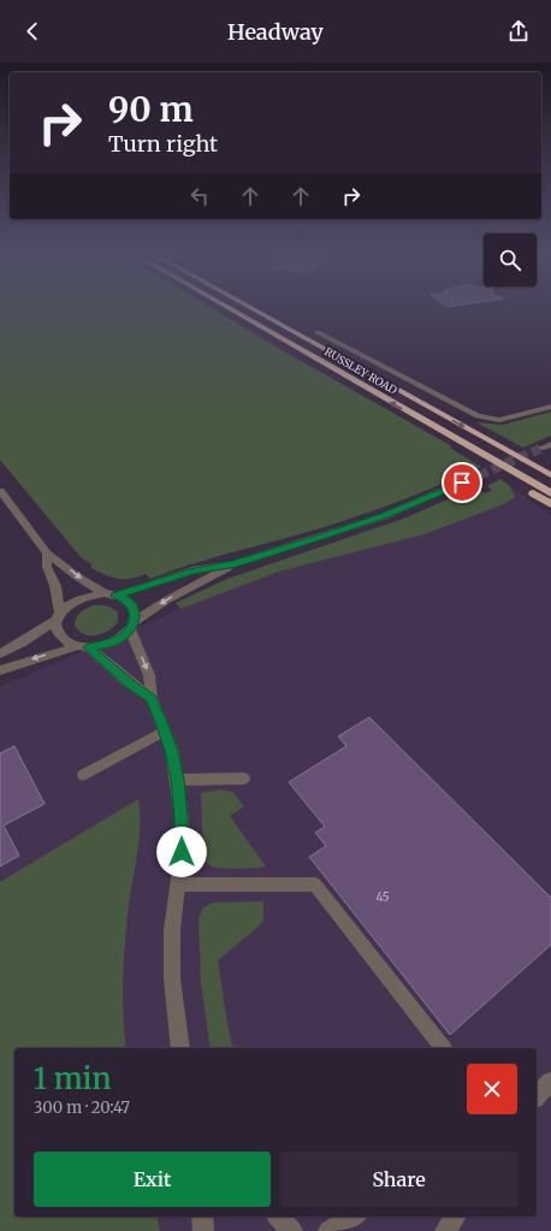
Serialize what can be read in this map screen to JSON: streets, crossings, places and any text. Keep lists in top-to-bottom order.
{
  "streets": {
    "highway": ["RUSSLEY ROAD"]
  },
  "house_numbers": ["45"],
  "page": {
    "header": "Headway",
    "turn": ["90 m", "Turn right"],
    "heading": ["1 min", "300 m · 20:47"],
    "buttons": ["Exit", "Share"]
  }
}
